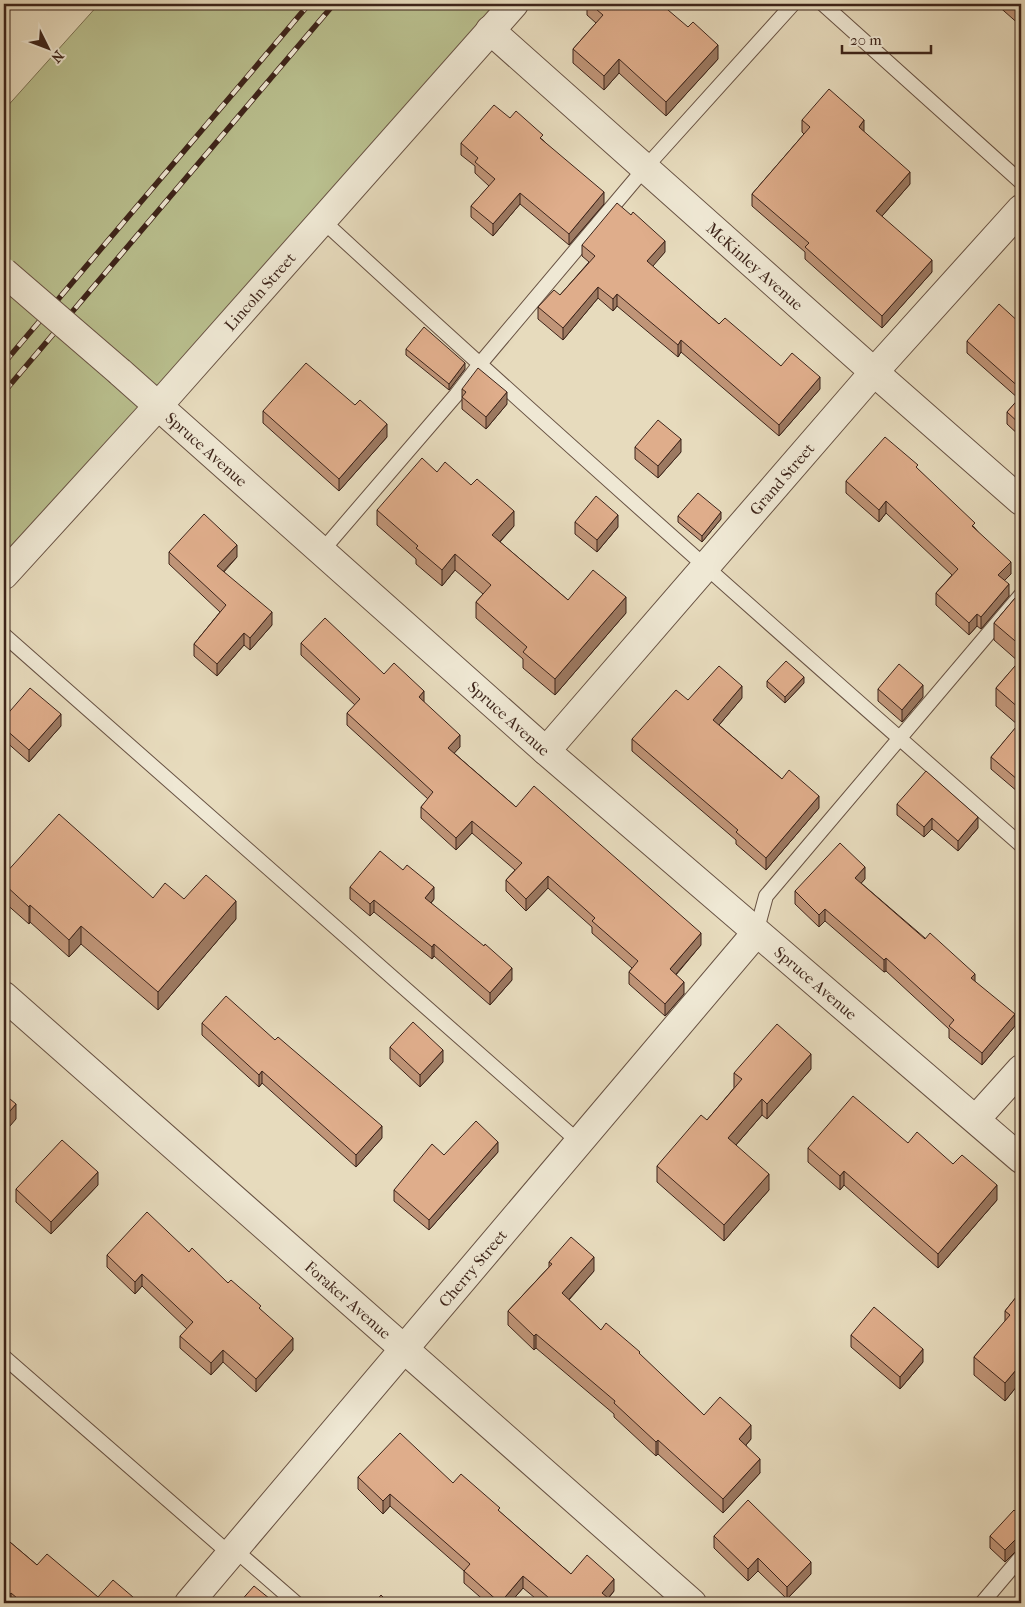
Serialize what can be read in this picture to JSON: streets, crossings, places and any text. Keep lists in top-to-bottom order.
{
  "streets": {
    "street": [
      "McKinley Avenue",
      "Lincoln Street",
      "Spruce Avenue",
      "Grand Street",
      "Cherry Street",
      "Foraker Avenue"
    ]
  },
  "crossings": [
    ["McKinley Avenue", "Lincoln Street"],
    ["McKinley Avenue", "Grand Street"],
    ["Lincoln Street", "Spruce Avenue"],
    ["Spruce Avenue", "Grand Street"],
    ["Spruce Avenue", "Cherry Street"],
    ["Cherry Street", "Foraker Avenue"]
  ],
  "scale_bar": "20 m",
  "north": "bottom right"
}
